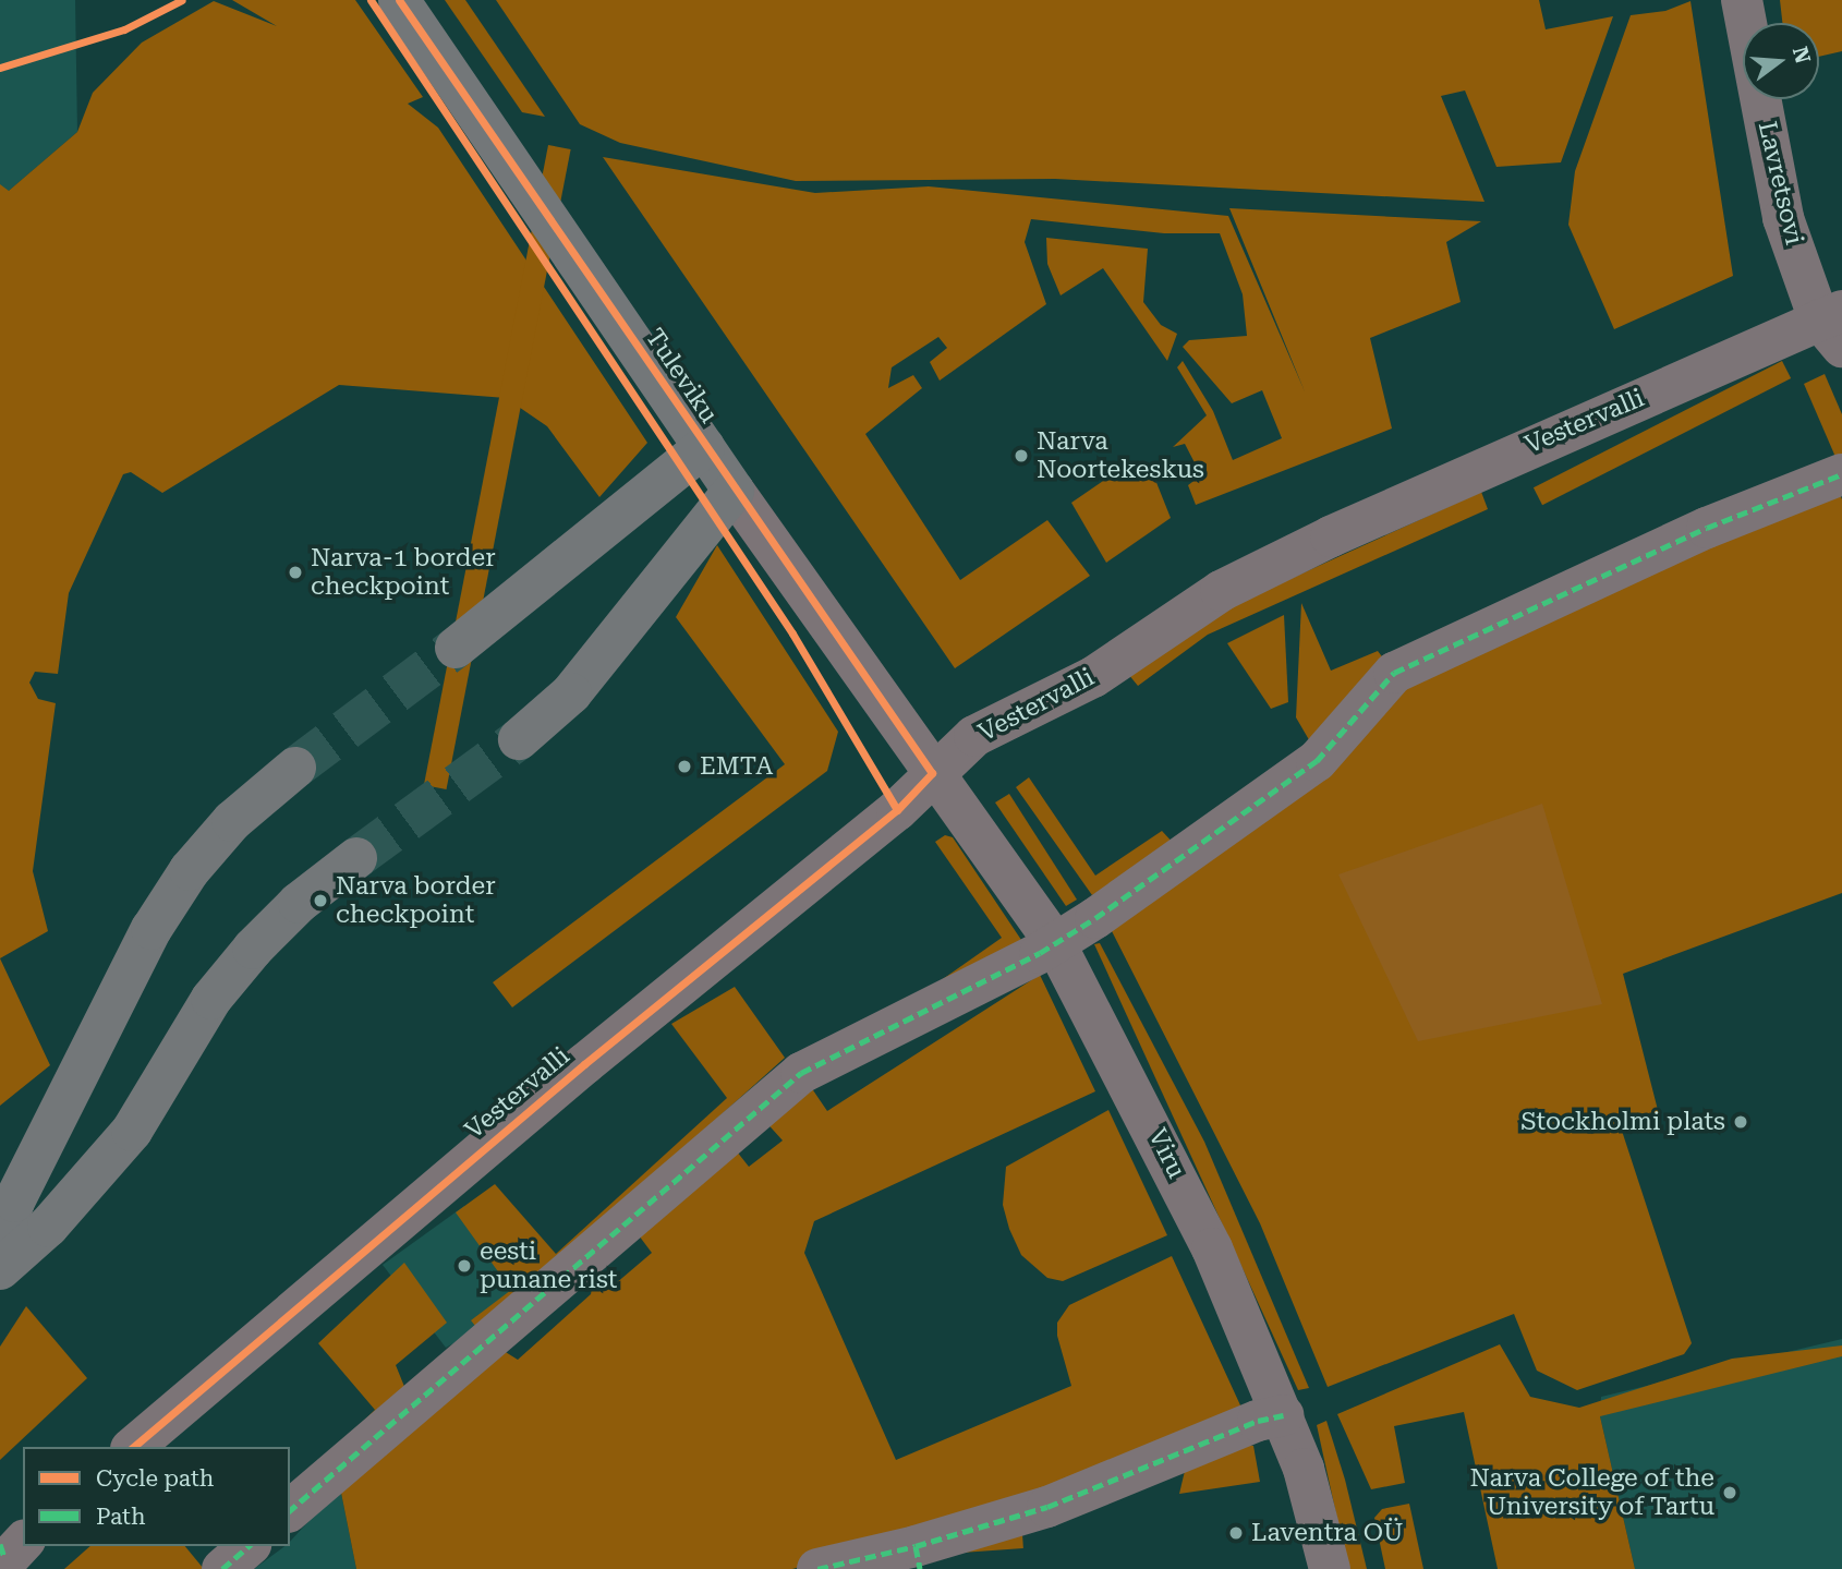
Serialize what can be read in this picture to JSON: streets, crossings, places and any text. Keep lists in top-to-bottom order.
{
  "streets": {
    "highway": ["Tuleviku"],
    "street": ["Lavretsovi", "Vestervalli", "Viru"]
  },
  "crossings": [
    ["Lavretsovi", "Vestervalli"],
    ["Tuleviku", "Vestervalli"],
    ["Tuleviku", "Viru"],
    ["Vestervalli", "Viru"]
  ],
  "places": [
    "Narva Noortekeskus",
    "Narva-1 border checkpoint",
    "EMTA",
    "Narva border checkpoint",
    "Stockholmi plats",
    "eesti punane rist",
    "Narva College of the University of Tartu",
    "Laventra OÜ"
  ],
  "legend": ["Cycle path", "Path"],
  "north": "right"
}
